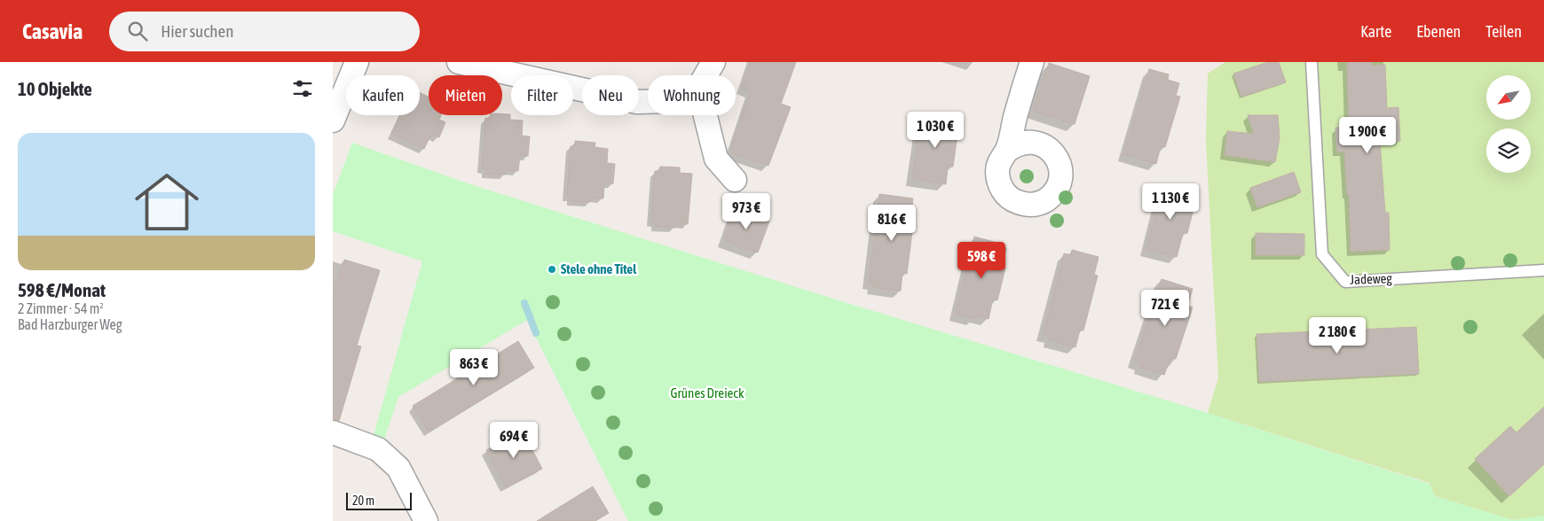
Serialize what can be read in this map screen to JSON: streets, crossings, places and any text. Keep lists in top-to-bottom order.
{
  "streets": {
    "lane": ["Jadeweg"]
  },
  "parks": ["Grünes Dreieck"],
  "places": ["Stele ohne Titel"],
  "scale_bar": "20 m",
  "north": "bottom left",
  "page": {
    "header": "Casavia",
    "search": "Hier suchen",
    "nav": ["Karte", "Ebenen", "Teilen"],
    "heading": "10 Objekte",
    "chip": [
      "Kaufen",
      "Mieten",
      "Filter",
      "Neu",
      "Wohnung"
    ],
    "price": [
      "1 030 €",
      "1 900 €",
      "1 130 €",
      "973 €",
      "816 €",
      "598 €",
      "721 €",
      "2 180 €",
      "863 €",
      "694 €"
    ],
    "list": [
      {
        "name": "598 €/Monat",
        "note": "2 Zimmer · 54 m² · Bad Harzburger Weg"
      }
    ],
    "scale": "20 m"
  }
}
